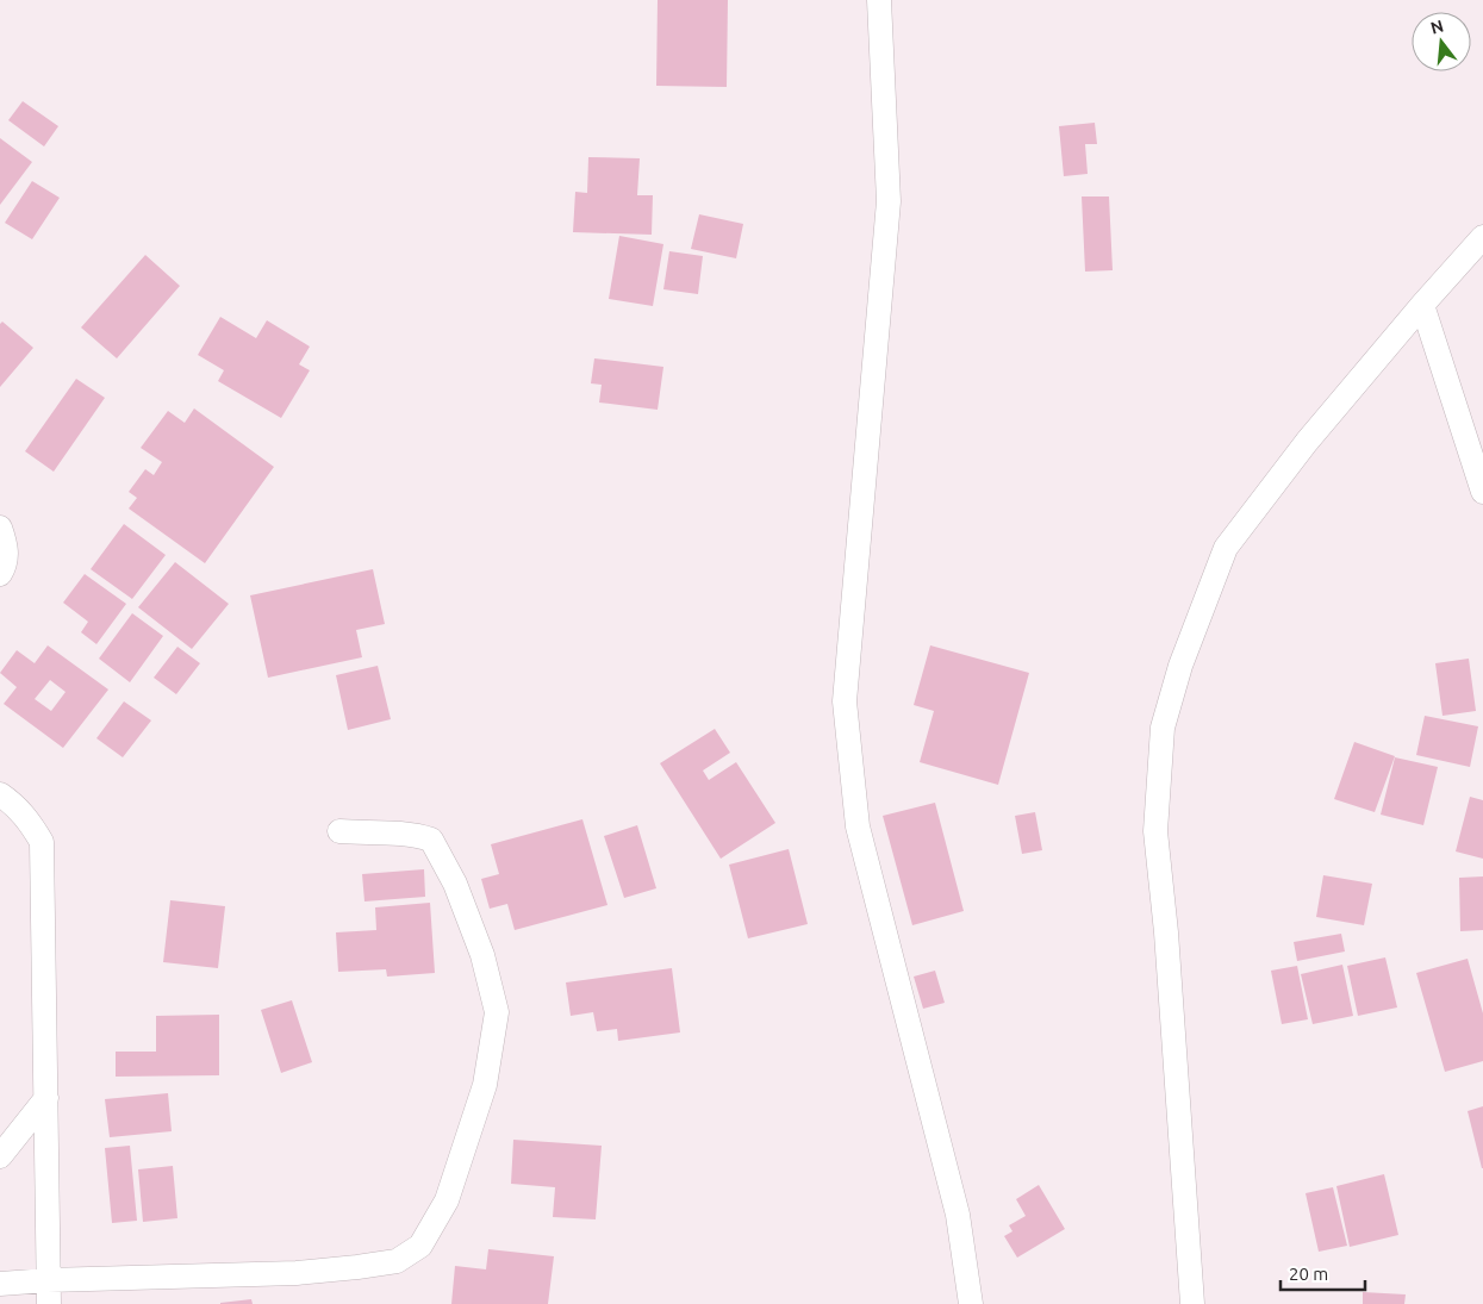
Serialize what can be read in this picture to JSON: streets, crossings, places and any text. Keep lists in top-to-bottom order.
{
  "scale_bar": "20 m",
  "north": "top"
}
